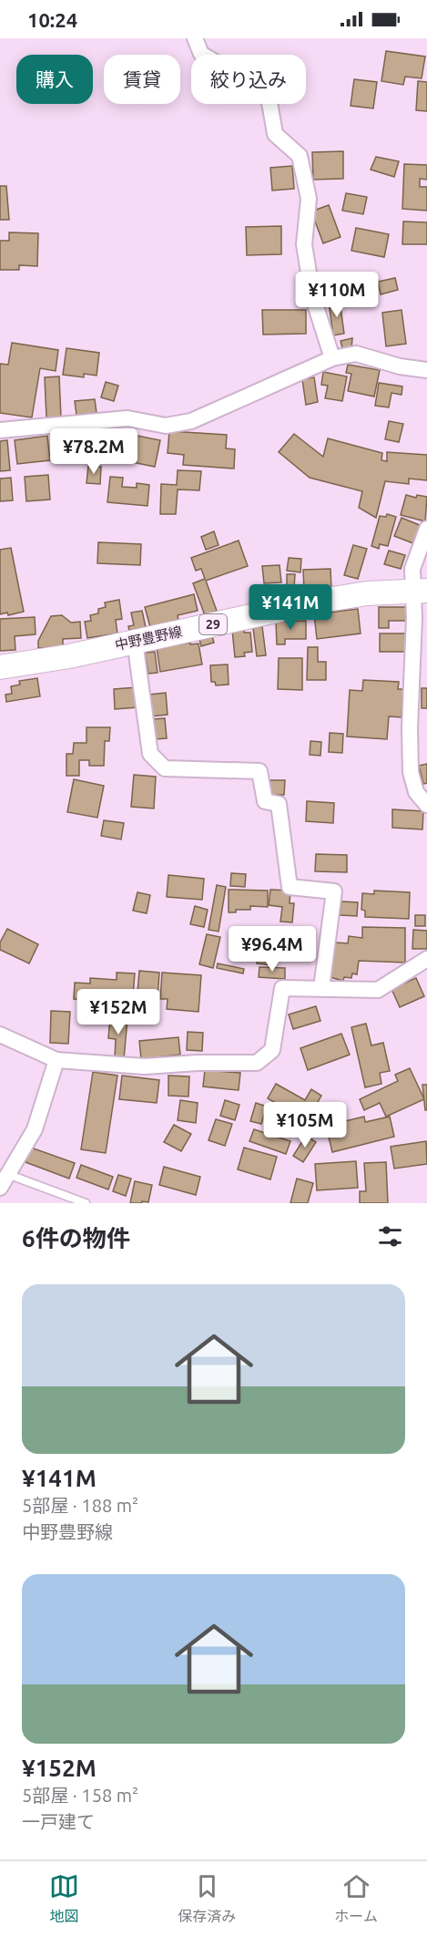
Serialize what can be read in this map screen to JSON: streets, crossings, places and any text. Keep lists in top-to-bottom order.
{
  "streets": {
    "main road": ["29", "中野豊野線"]
  },
  "page": {
    "status": "10:24",
    "chip": ["購入", "賃貸", "絞り込み"],
    "price": [
      "¥110M",
      "¥78.2M",
      "¥141M",
      "¥96.4M",
      "¥152M",
      "¥105M"
    ],
    "heading": "6件の物件",
    "list": [
      {
        "name": "¥141M",
        "note": "5部屋 · 188 m² · 中野豊野線"
      },
      {
        "name": "¥152M",
        "note": "5部屋 · 158 m² · 一戸建て"
      }
    ],
    "tabs": ["地図", "保存済み", "ホーム"]
  }
}
